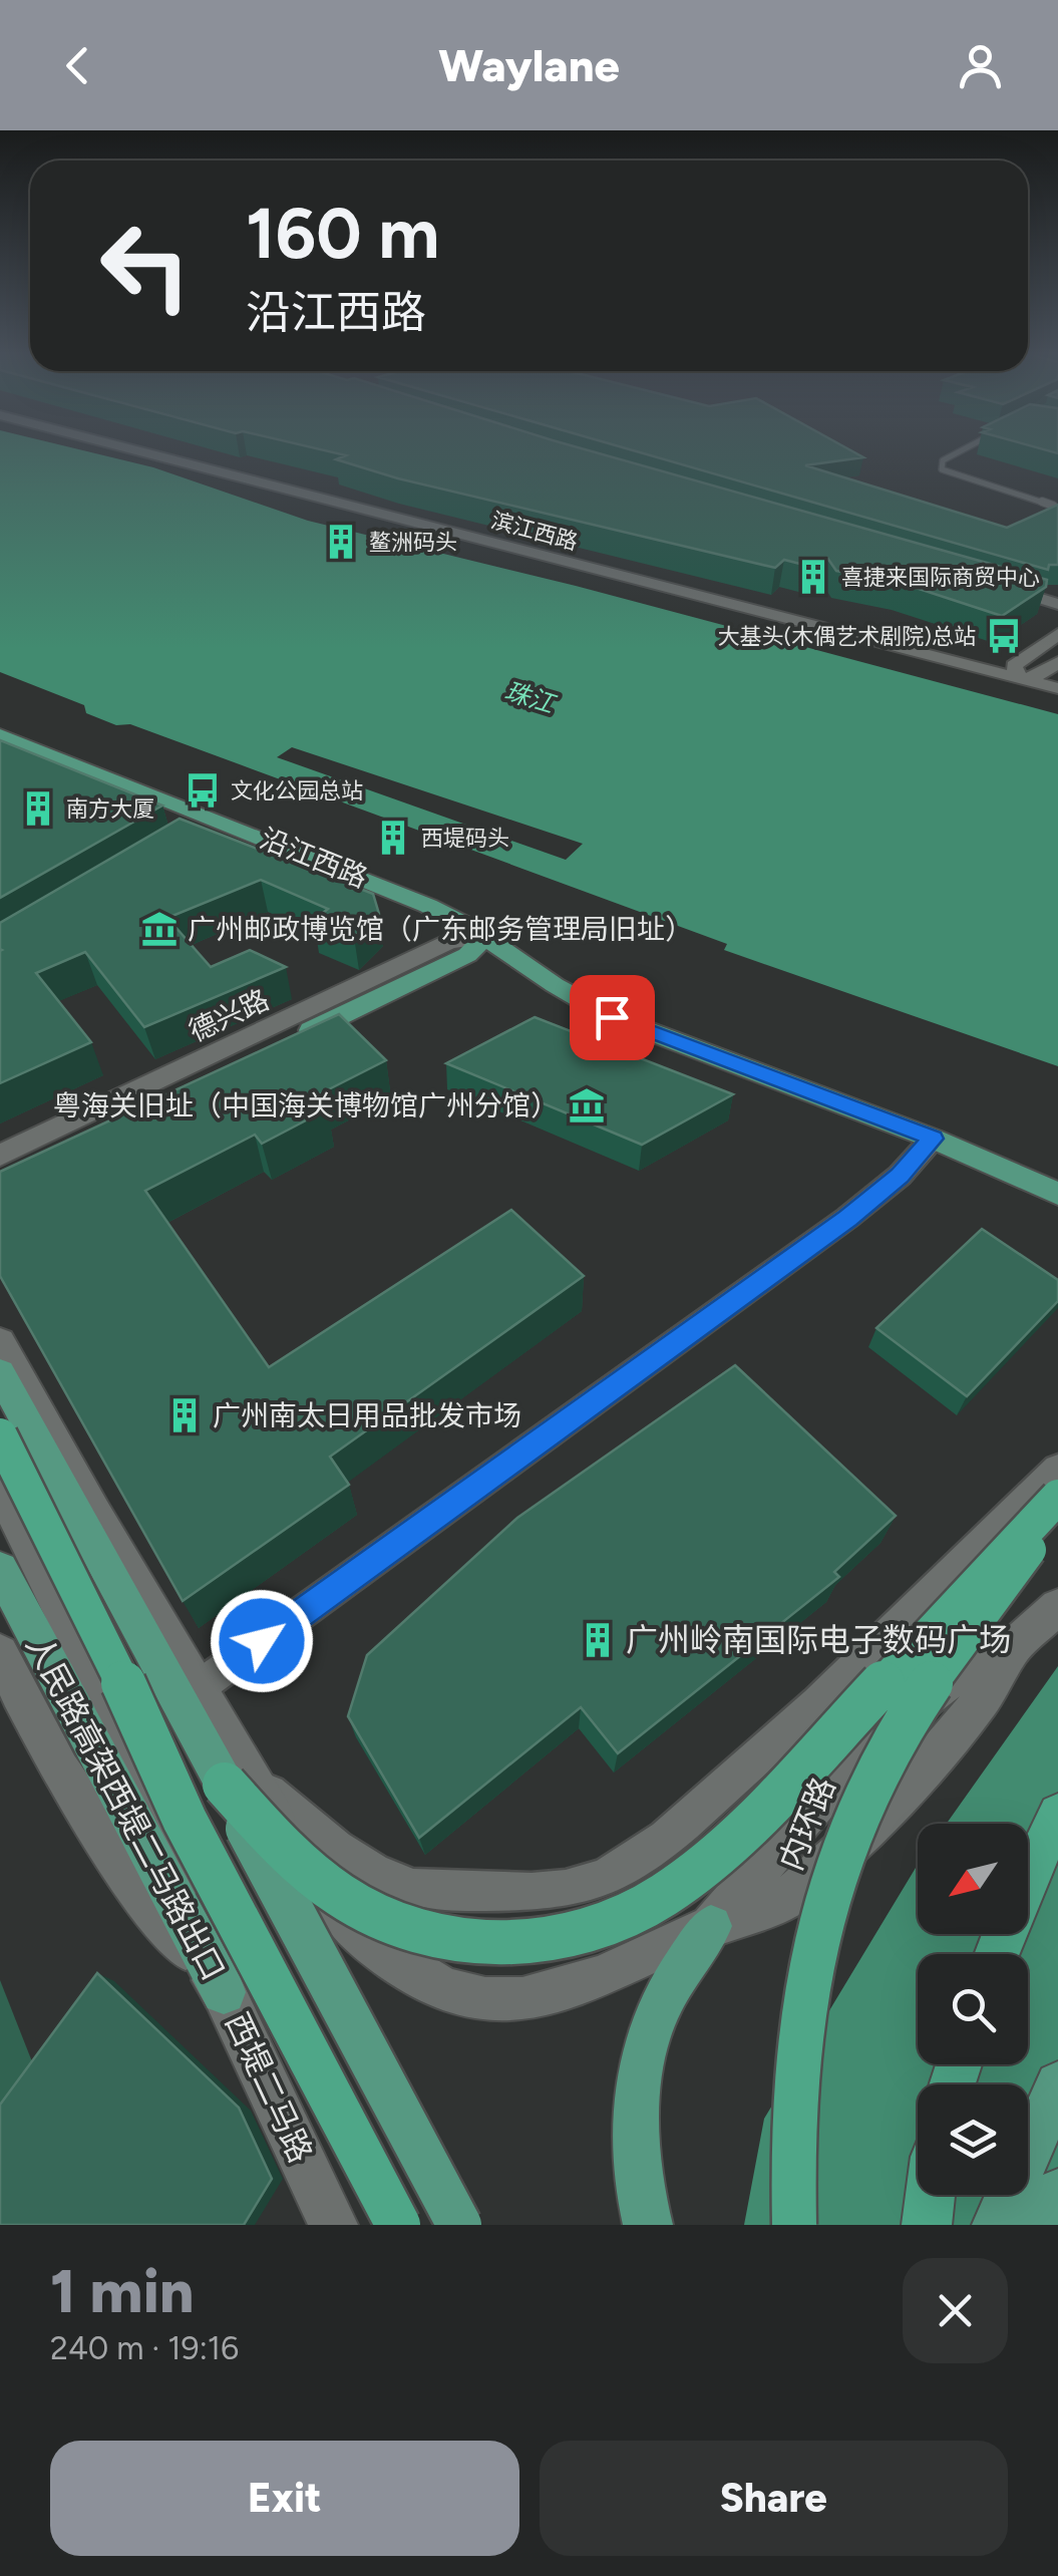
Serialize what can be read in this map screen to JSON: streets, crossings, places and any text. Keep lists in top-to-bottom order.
{
  "streets": {
    "highway": ["内环路"],
    "main road": [
      "滨江西路",
      "沿江西路",
      "德兴路",
      "人民路高架西堤二马路出口",
      "西堤二马路"
    ]
  },
  "crossings": [
    ["沿江西路", "德兴路"],
    ["人民路高架西堤二马路出口", "西堤二马路"]
  ],
  "water": ["珠江"],
  "places": {
    "building": [
      "鳌洲码头",
      "喜捷来国际商贸中心",
      "南方大厦",
      "西堤码头",
      "广州南太日用品批发市场",
      "广州岭南国际电子数码广场"
    ],
    "bus stop": ["大基头(木偶艺术剧院)总站", "文化公园总站"],
    "museum": ["广州邮政博览馆（广东邮务管理局旧址）", "粤海关旧址（中国海关博物馆广州分馆）"]
  },
  "north": "bottom left",
  "page": {
    "header": "Waylane",
    "turn": ["160 m", "沿江西路"],
    "heading": ["1 min", "240 m · 19:16"],
    "buttons": ["Exit", "Share"]
  }
}
